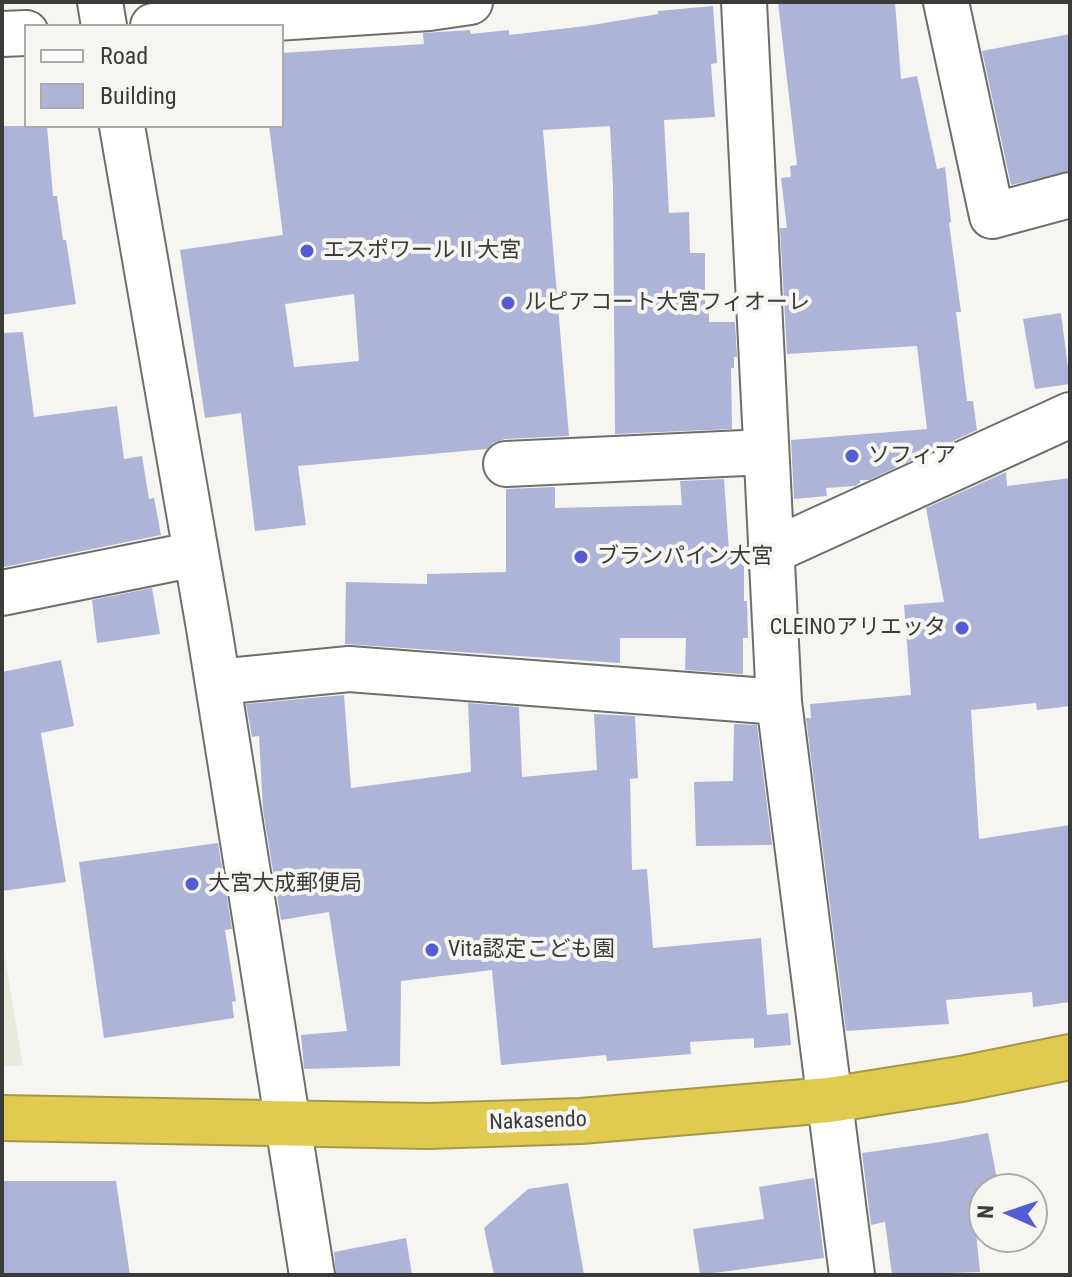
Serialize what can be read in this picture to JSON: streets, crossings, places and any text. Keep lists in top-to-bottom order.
{
  "streets": {
    "highway": ["Nakasendo"]
  },
  "places": [
    "エスポワールⅡ大宮",
    "ルピアコート大宮フィオーレ",
    "ソフィア",
    "ブランパイン大宮",
    "CLEINOアリエッタ",
    "大宮大成郵便局",
    "Vita認定こども園"
  ],
  "legend": ["Road", "Building"],
  "north": "left"
}
